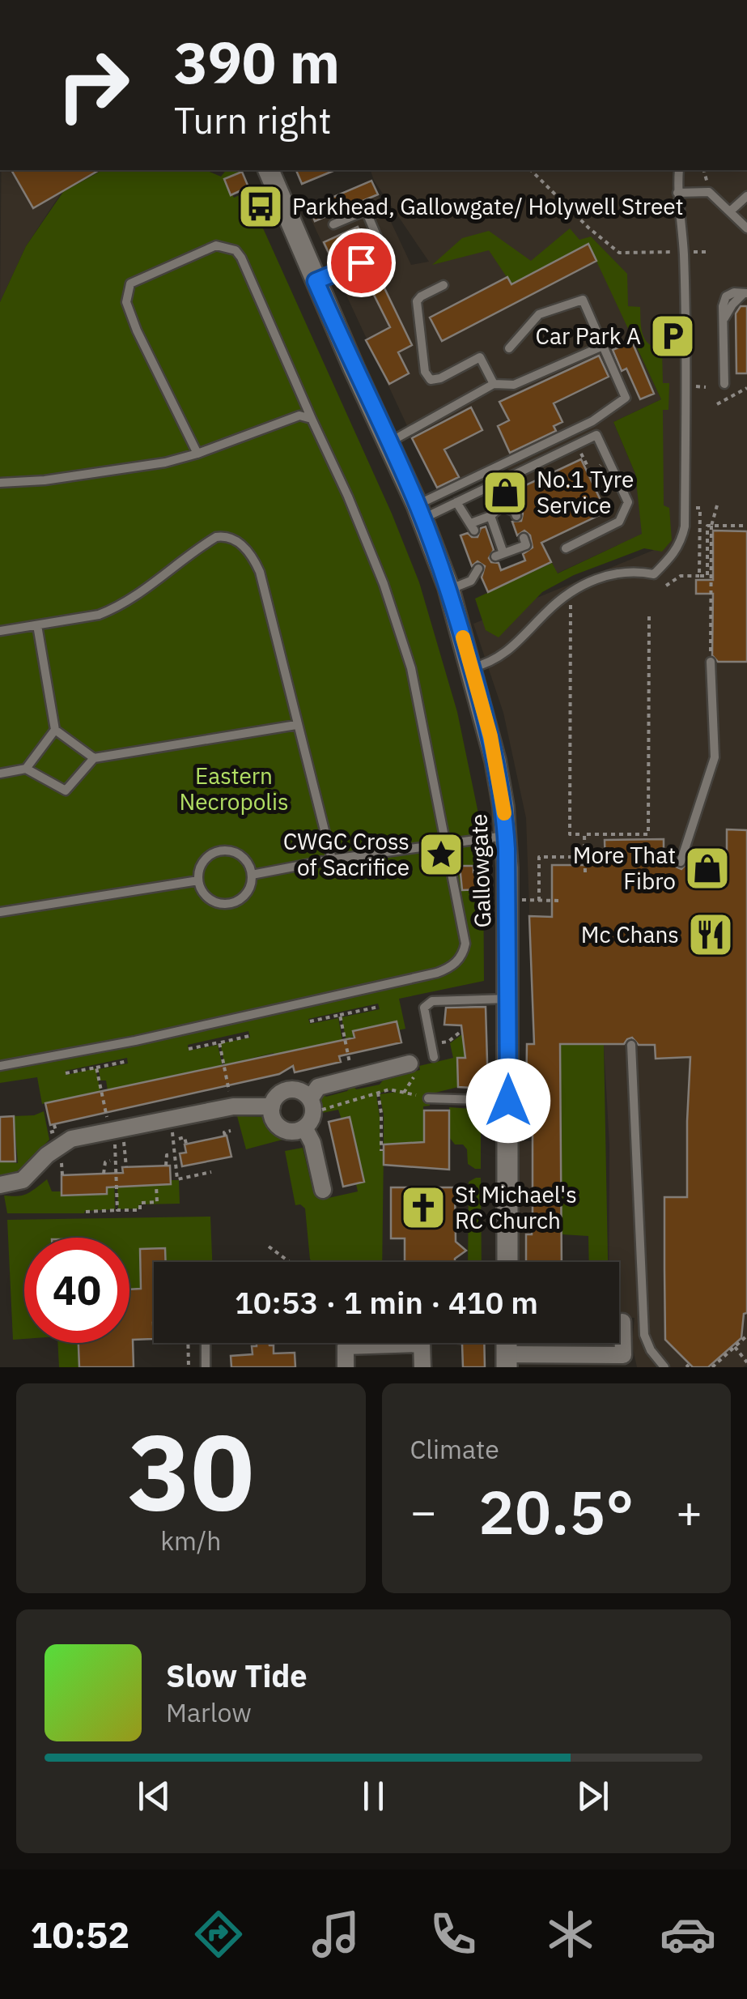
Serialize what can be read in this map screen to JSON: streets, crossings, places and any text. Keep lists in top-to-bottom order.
{
  "streets": {
    "street": ["Gallowgate"]
  },
  "parks": ["Eastern Necropolis"],
  "places": {
    "bus stop": ["Parkhead, Gallowgate/ Holywell Street"],
    "parking": ["Car Park A"],
    "shop": ["No.1 Tyre Service", "More That Fibro"],
    "place": ["CWGC Cross of Sacrifice"],
    "restaurant": ["Mc Chans"],
    "church": ["St Michael's RC Church"]
  },
  "page": {
    "turn": ["390 m", "Turn right"],
    "limit": "40",
    "trip": "10:53 · 1 min · 410 m",
    "tile": [
      ["30", "km/h"],
      "Climate"
    ],
    "heat": ["−", "20.5°", "+"],
    "song": ["Slow Tide", "Marlow"],
    "tabs": "10:52"
  }
}
